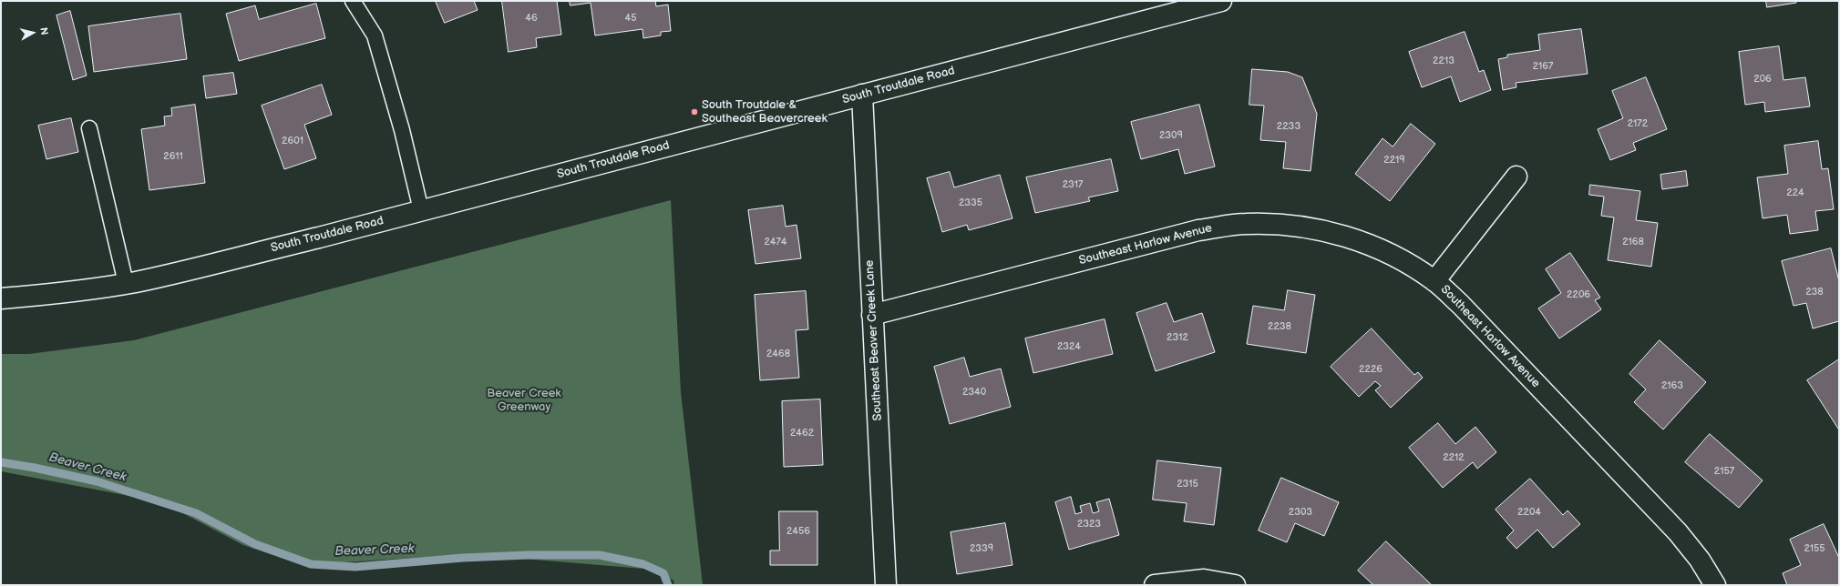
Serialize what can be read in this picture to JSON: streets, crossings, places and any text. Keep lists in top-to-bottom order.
{
  "streets": {
    "street": ["South Troutdale Road", "Southeast Harlow Avenue", "Southeast Beaver Creek Lane"]
  },
  "crossings": [
    ["South Troutdale Road", "Southeast Beaver Creek Lane"],
    ["Southeast Harlow Avenue", "Southeast Beaver Creek Lane"]
  ],
  "water": ["Beaver Creek"],
  "parks": ["Beaver Creek Greenway"],
  "places": ["South Troutdale & Southeast Beavercreek"],
  "house_numbers": [
    "46",
    "45",
    "2213",
    "2167",
    "206",
    "2172",
    "2233",
    "2309",
    "2601",
    "2611",
    "2219",
    "2317",
    "224",
    "2335",
    "2474",
    "2168",
    "238",
    "2206",
    "2238",
    "2312",
    "2324",
    "2468",
    "2226",
    "2163",
    "2340",
    "2462",
    "2212",
    "2157",
    "2315",
    "2303",
    "2204",
    "2323",
    "2456",
    "2339",
    "2155"
  ],
  "north": "right"
}
